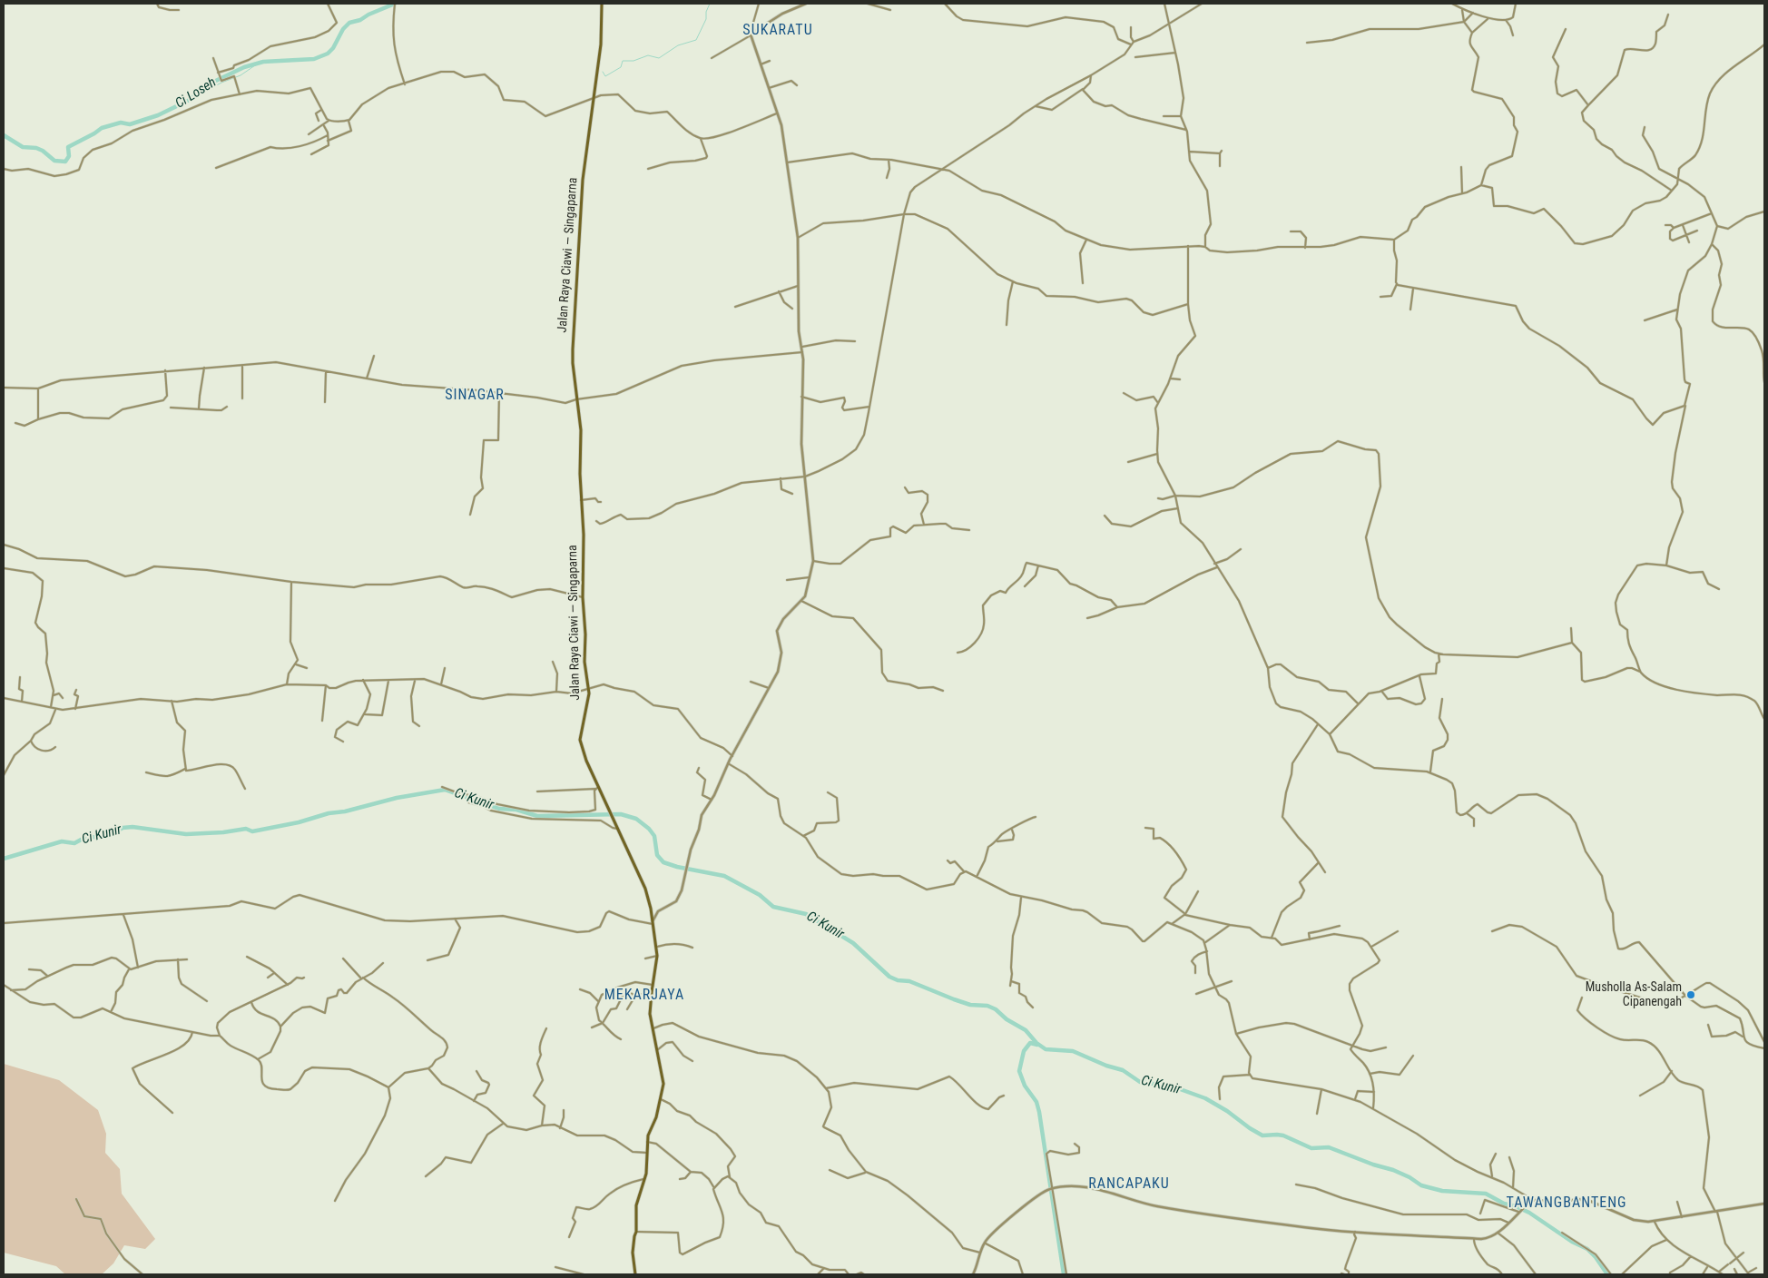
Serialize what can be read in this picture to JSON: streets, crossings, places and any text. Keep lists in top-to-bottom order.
{
  "streets": {
    "main road": ["Jalan Raya Ciawi — Singaparna"]
  },
  "districts": [
    "SUKARATU",
    "SINAGAR",
    "MEKARJAYA",
    "RANCAPAKU",
    "TAWANGBANTENG"
  ],
  "water": ["Ci Loseh", "Ci Kunir"],
  "places": ["Musholla As-Salam Cipanengah"]
}
